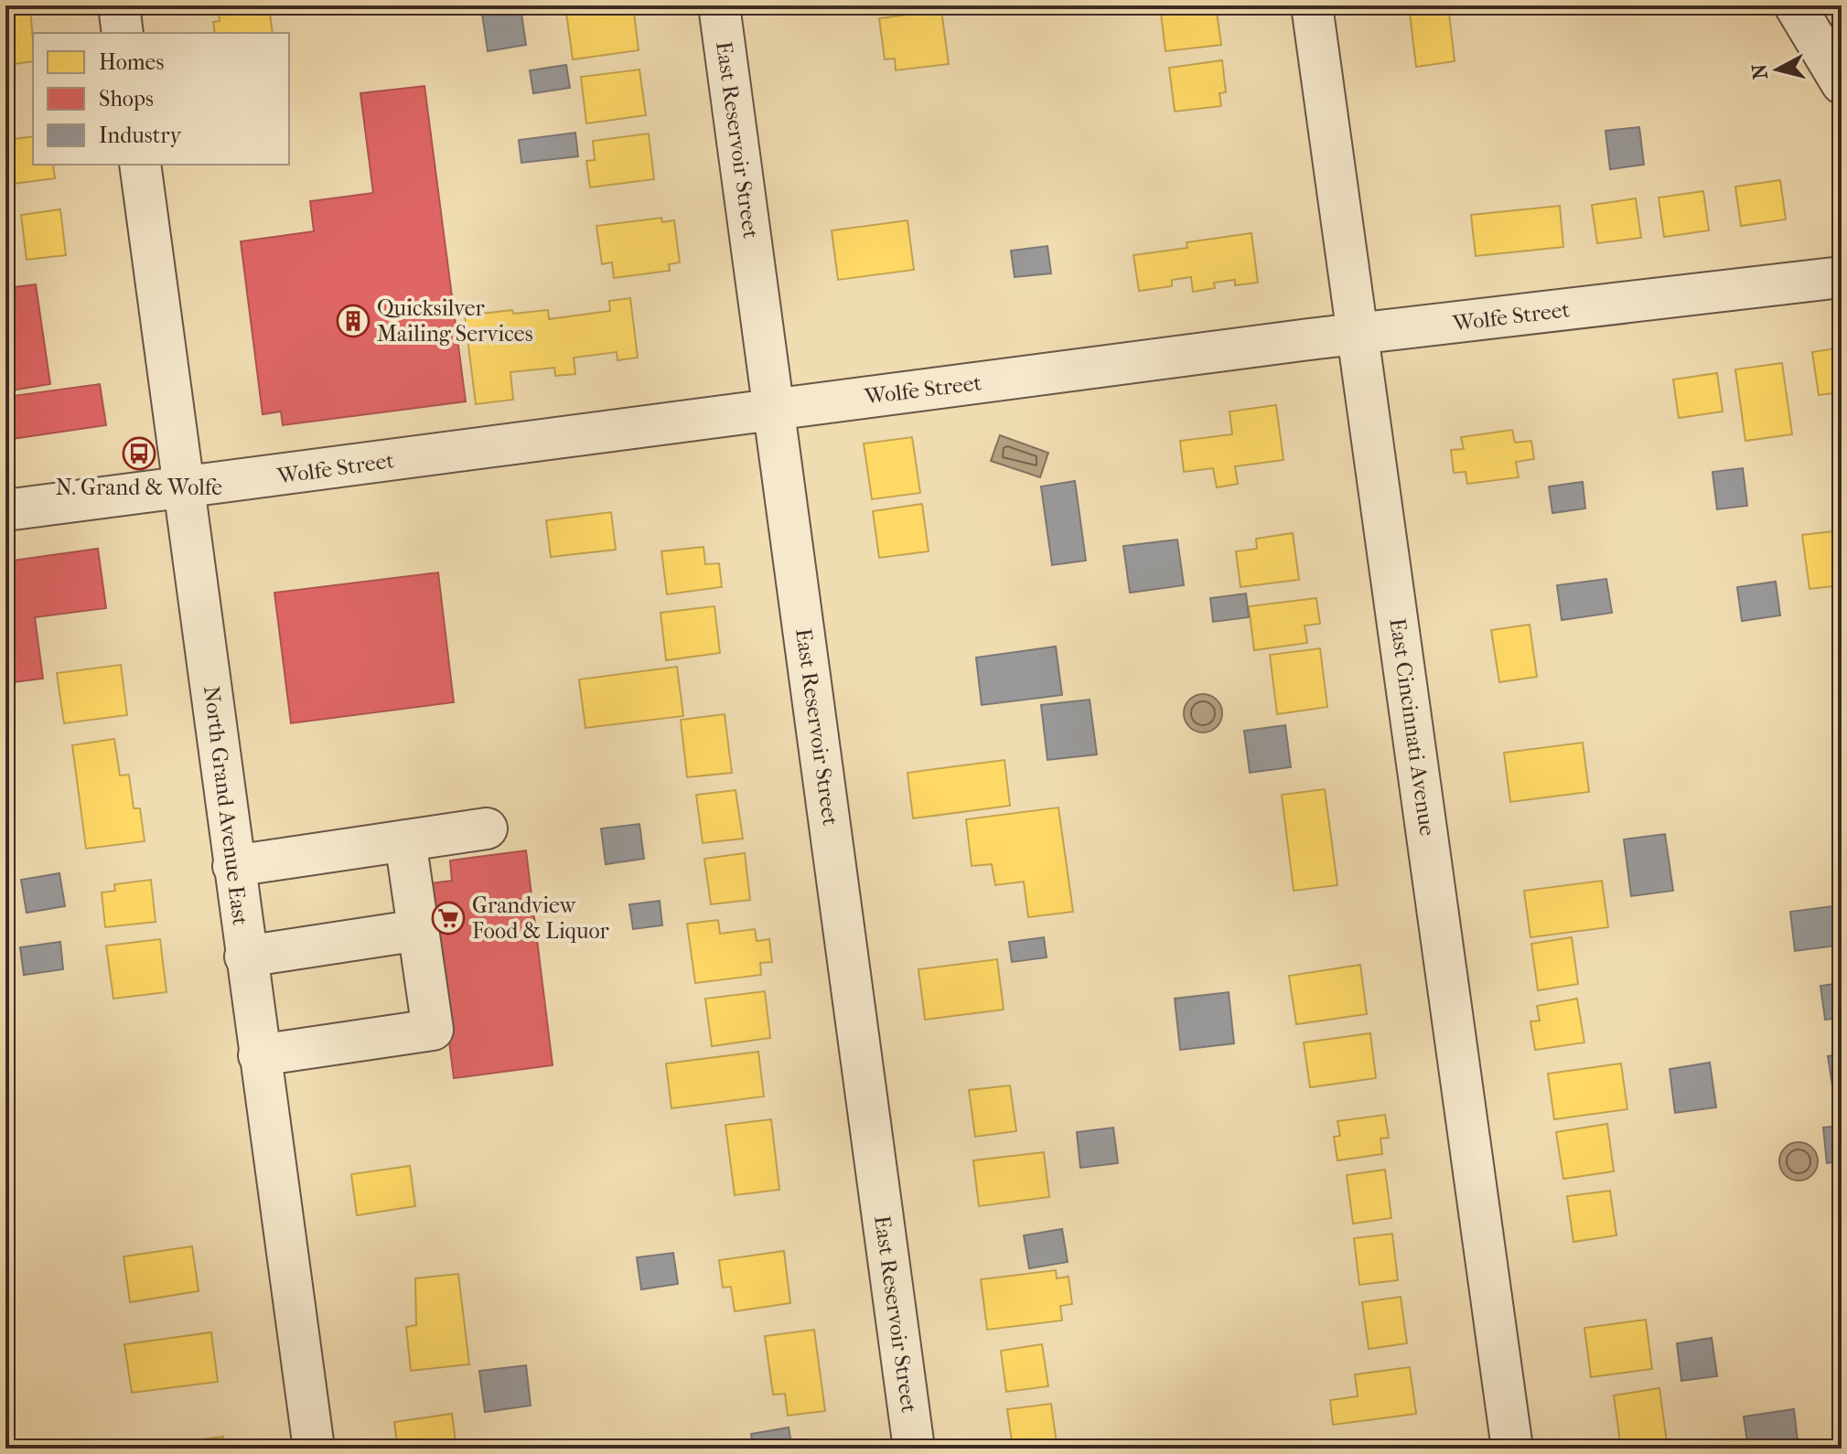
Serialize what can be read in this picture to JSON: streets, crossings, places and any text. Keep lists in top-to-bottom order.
{
  "streets": {
    "street": [
      "East Reservoir Street",
      "Wolfe Street",
      "East Cincinnati Avenue",
      "North Grand Avenue East"
    ]
  },
  "crossings": [
    ["East Reservoir Street", "Wolfe Street"],
    ["Wolfe Street", "East Cincinnati Avenue"],
    ["Wolfe Street", "North Grand Avenue East"]
  ],
  "places": {
    "building": ["Quicksilver Mailing Services"],
    "bus stop": ["N. Grand & Wolfe"],
    "supermarket": ["Grandview Food & Liquor"]
  },
  "legend": ["Homes", "Shops", "Industry"],
  "north": "left"
}
